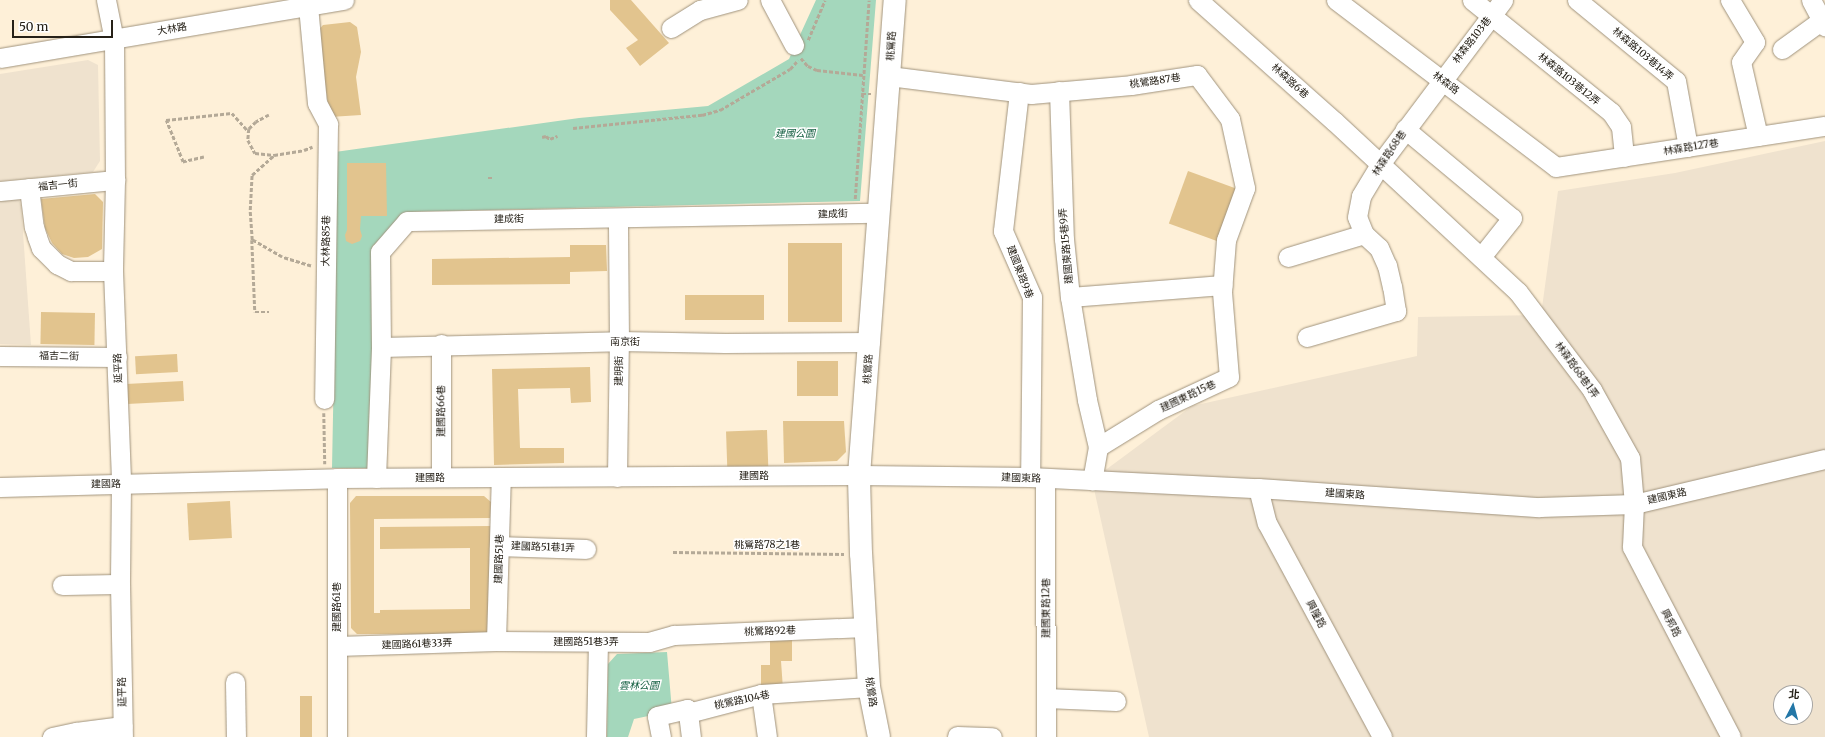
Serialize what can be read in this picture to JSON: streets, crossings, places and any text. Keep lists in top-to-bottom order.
{
  "streets": {
    "main road": ["桃鶯路"],
    "street": [
      "大林路",
      "林森路103巷",
      "林森路103巷14弄",
      "林森路103巷12弄",
      "桃鶯路87巷",
      "林森路6巷",
      "林森路",
      "林森路127巷",
      "林森路68巷",
      "福吉一街",
      "建成街",
      "大林路85巷",
      "建國東路15巷9弄",
      "建國東路9巷",
      "南京街",
      "福吉二街",
      "延平路",
      "林森路68巷1弄",
      "建明街",
      "建國東路15巷",
      "建國路66巷",
      "建國路",
      "建國東路",
      "建國路51巷1弄",
      "建國路51巷",
      "建國路61巷",
      "建國東路12巷",
      "興隆路",
      "興邦路",
      "桃鶯路92巷",
      "建國路51巷3弄",
      "建國路61巷33弄",
      "桃鶯路104巷"
    ],
    "path": ["桃鶯路78之1巷"]
  },
  "crossings": [
    ["大林路", "大林路85巷"],
    ["大林路", "延平路"],
    ["林森路103巷", "林森路103巷12弄"],
    ["林森路103巷", "林森路"],
    ["林森路103巷", "林森路68巷"],
    ["桃鶯路", "桃鶯路87巷"],
    ["桃鶯路", "建成街"],
    ["桃鶯路", "南京街"],
    ["桃鶯路", "建國路"],
    ["桃鶯路", "建國東路"],
    ["桃鶯路", "桃鶯路78之1巷"],
    ["桃鶯路", "桃鶯路92巷"],
    ["桃鶯路", "桃鶯路104巷"],
    ["林森路103巷14弄", "林森路127巷"],
    ["林森路103巷12弄", "林森路127巷"],
    ["桃鶯路87巷", "建國東路15巷9弄"],
    ["桃鶯路87巷", "建國東路9巷"],
    ["桃鶯路87巷", "建國東路15巷"],
    ["林森路6巷", "林森路68巷"],
    ["林森路6巷", "林森路68巷1弄"],
    ["林森路", "林森路127巷"],
    ["林森路", "林森路68巷"],
    ["林森路68巷", "林森路68巷1弄"],
    ["福吉一街", "延平路"],
    ["建成街", "南京街"],
    ["建成街", "建明街"],
    ["建成街", "建國路"],
    ["建國東路15巷9弄", "建國東路15巷"],
    ["建國東路9巷", "建國東路"],
    ["建國東路9巷", "建國東路12巷"],
    ["南京街", "建明街"],
    ["南京街", "建國路66巷"],
    ["福吉二街", "延平路"],
    ["延平路", "建國路"],
    ["林森路68巷1弄", "建國東路"],
    ["林森路68巷1弄", "興邦路"],
    ["建明街", "建國路"],
    ["建國路66巷", "建國路"],
    ["建國路", "建國東路"],
    ["建國路", "建國路51巷"],
    ["建國路", "建國路61巷"],
    ["建國東路", "建國東路12巷"],
    ["建國東路", "興隆路"],
    ["建國東路", "興邦路"],
    ["建國路51巷1弄", "建國路51巷"],
    ["建國路51巷", "建國路51巷3弄"],
    ["建國路51巷", "建國路61巷33弄"],
    ["建國路61巷", "建國路61巷33弄"],
    ["桃鶯路92巷", "建國路51巷3弄"],
    ["建國路51巷3弄", "建國路61巷33弄"]
  ],
  "parks": ["建國公園", "雲林公園"],
  "scale_bar": "50 m",
  "north": "top"
}
